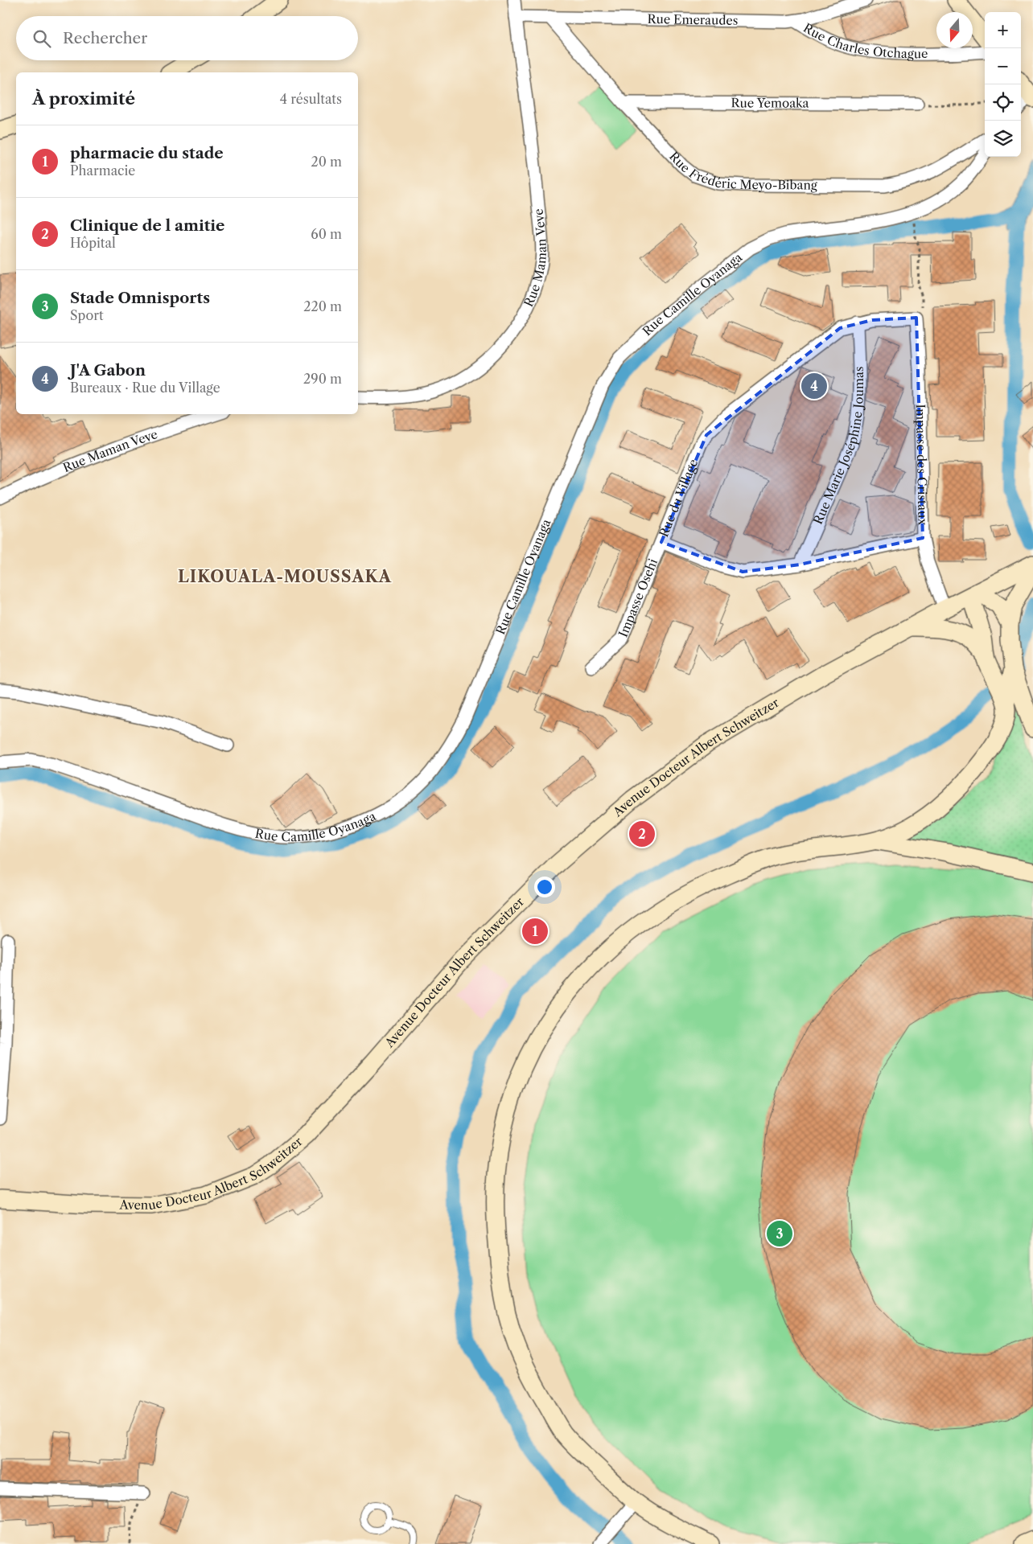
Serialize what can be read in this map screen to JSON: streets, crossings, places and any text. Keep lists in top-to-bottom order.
{
  "streets": {
    "main road": ["Avenue Docteur Albert Schweitzer"],
    "street": [
      "Rue Emeraudes",
      "Rue Charles Otchague",
      "Rue Yemoaka",
      "Rue Frédéric Meyo-Bibang",
      "Rue Maman Veve",
      "Rue Camille Oyanaga",
      "Rue Marie Joséphine Joumas",
      "Impasse des Cristaux",
      "Rue du Village",
      "Impasse Osehi"
    ]
  },
  "crossings": [
    ["Rue Emeraudes", "Rue Charles Otchague"],
    ["Rue Emeraudes", "Rue Frédéric Meyo-Bibang"],
    ["Rue Emeraudes", "Rue Maman Veve"],
    ["Rue Yemoaka", "Rue Frédéric Meyo-Bibang"],
    ["Rue Marie Joséphine Joumas", "Rue du Village"],
    ["Impasse des Cristaux", "Rue du Village"],
    ["Impasse des Cristaux", "Avenue Docteur Albert Schweitzer"],
    ["Rue du Village", "Impasse Osehi"]
  ],
  "districts": ["LIKOUALA-MOUSSAKA"],
  "north": "bottom",
  "page": {
    "map_buttons": ["+", "−"],
    "search": "Rechercher",
    "heading": ["À proximité", "4 résultats"],
    "list": [
      {
        "mark": "1",
        "name": "pharmacie du stade",
        "note": "Pharmacie",
        "value": "20 m"
      },
      {
        "mark": "2",
        "name": "Clinique de l amitie",
        "note": "Hôpital",
        "value": "60 m"
      },
      {
        "mark": "3",
        "name": "Stade Omnisports",
        "note": "Sport",
        "value": "220 m"
      },
      {
        "mark": "4",
        "name": "J'A Gabon",
        "note": "Bureaux · Rue du Village",
        "value": "290 m"
      }
    ],
    "pins": [
      "4",
      "2",
      "1",
      "3"
    ]
  }
}
